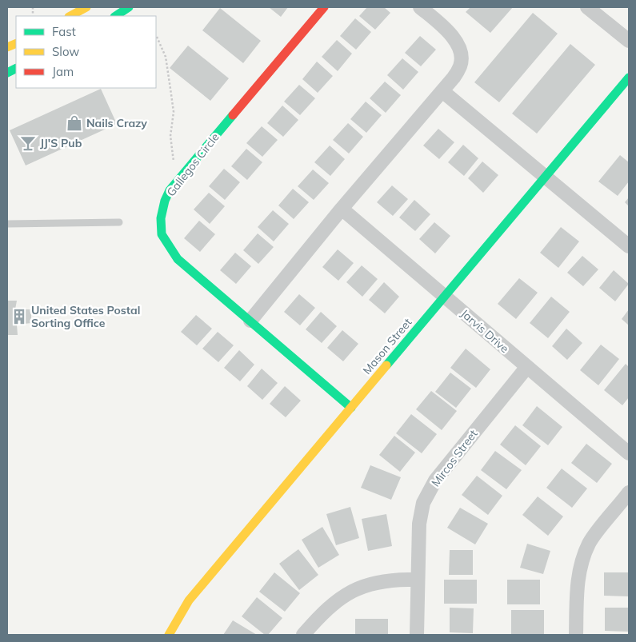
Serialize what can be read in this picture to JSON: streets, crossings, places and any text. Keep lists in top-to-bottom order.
{
  "streets": {
    "street": [
      "Gallegos Circle",
      "Jarvis Drive",
      "Mason Street",
      "Mircos Street"
    ]
  },
  "crossings": [
    ["Gallegos Circle", "Mason Street"],
    ["Jarvis Drive", "Mason Street"],
    ["Jarvis Drive", "Mircos Street"]
  ],
  "places": {
    "shop": ["Nails Crazy"],
    "bar": ["JJ'S Pub"],
    "building": ["United States Postal Sorting Office"]
  },
  "legend": ["Fast", "Slow", "Jam"]
}
